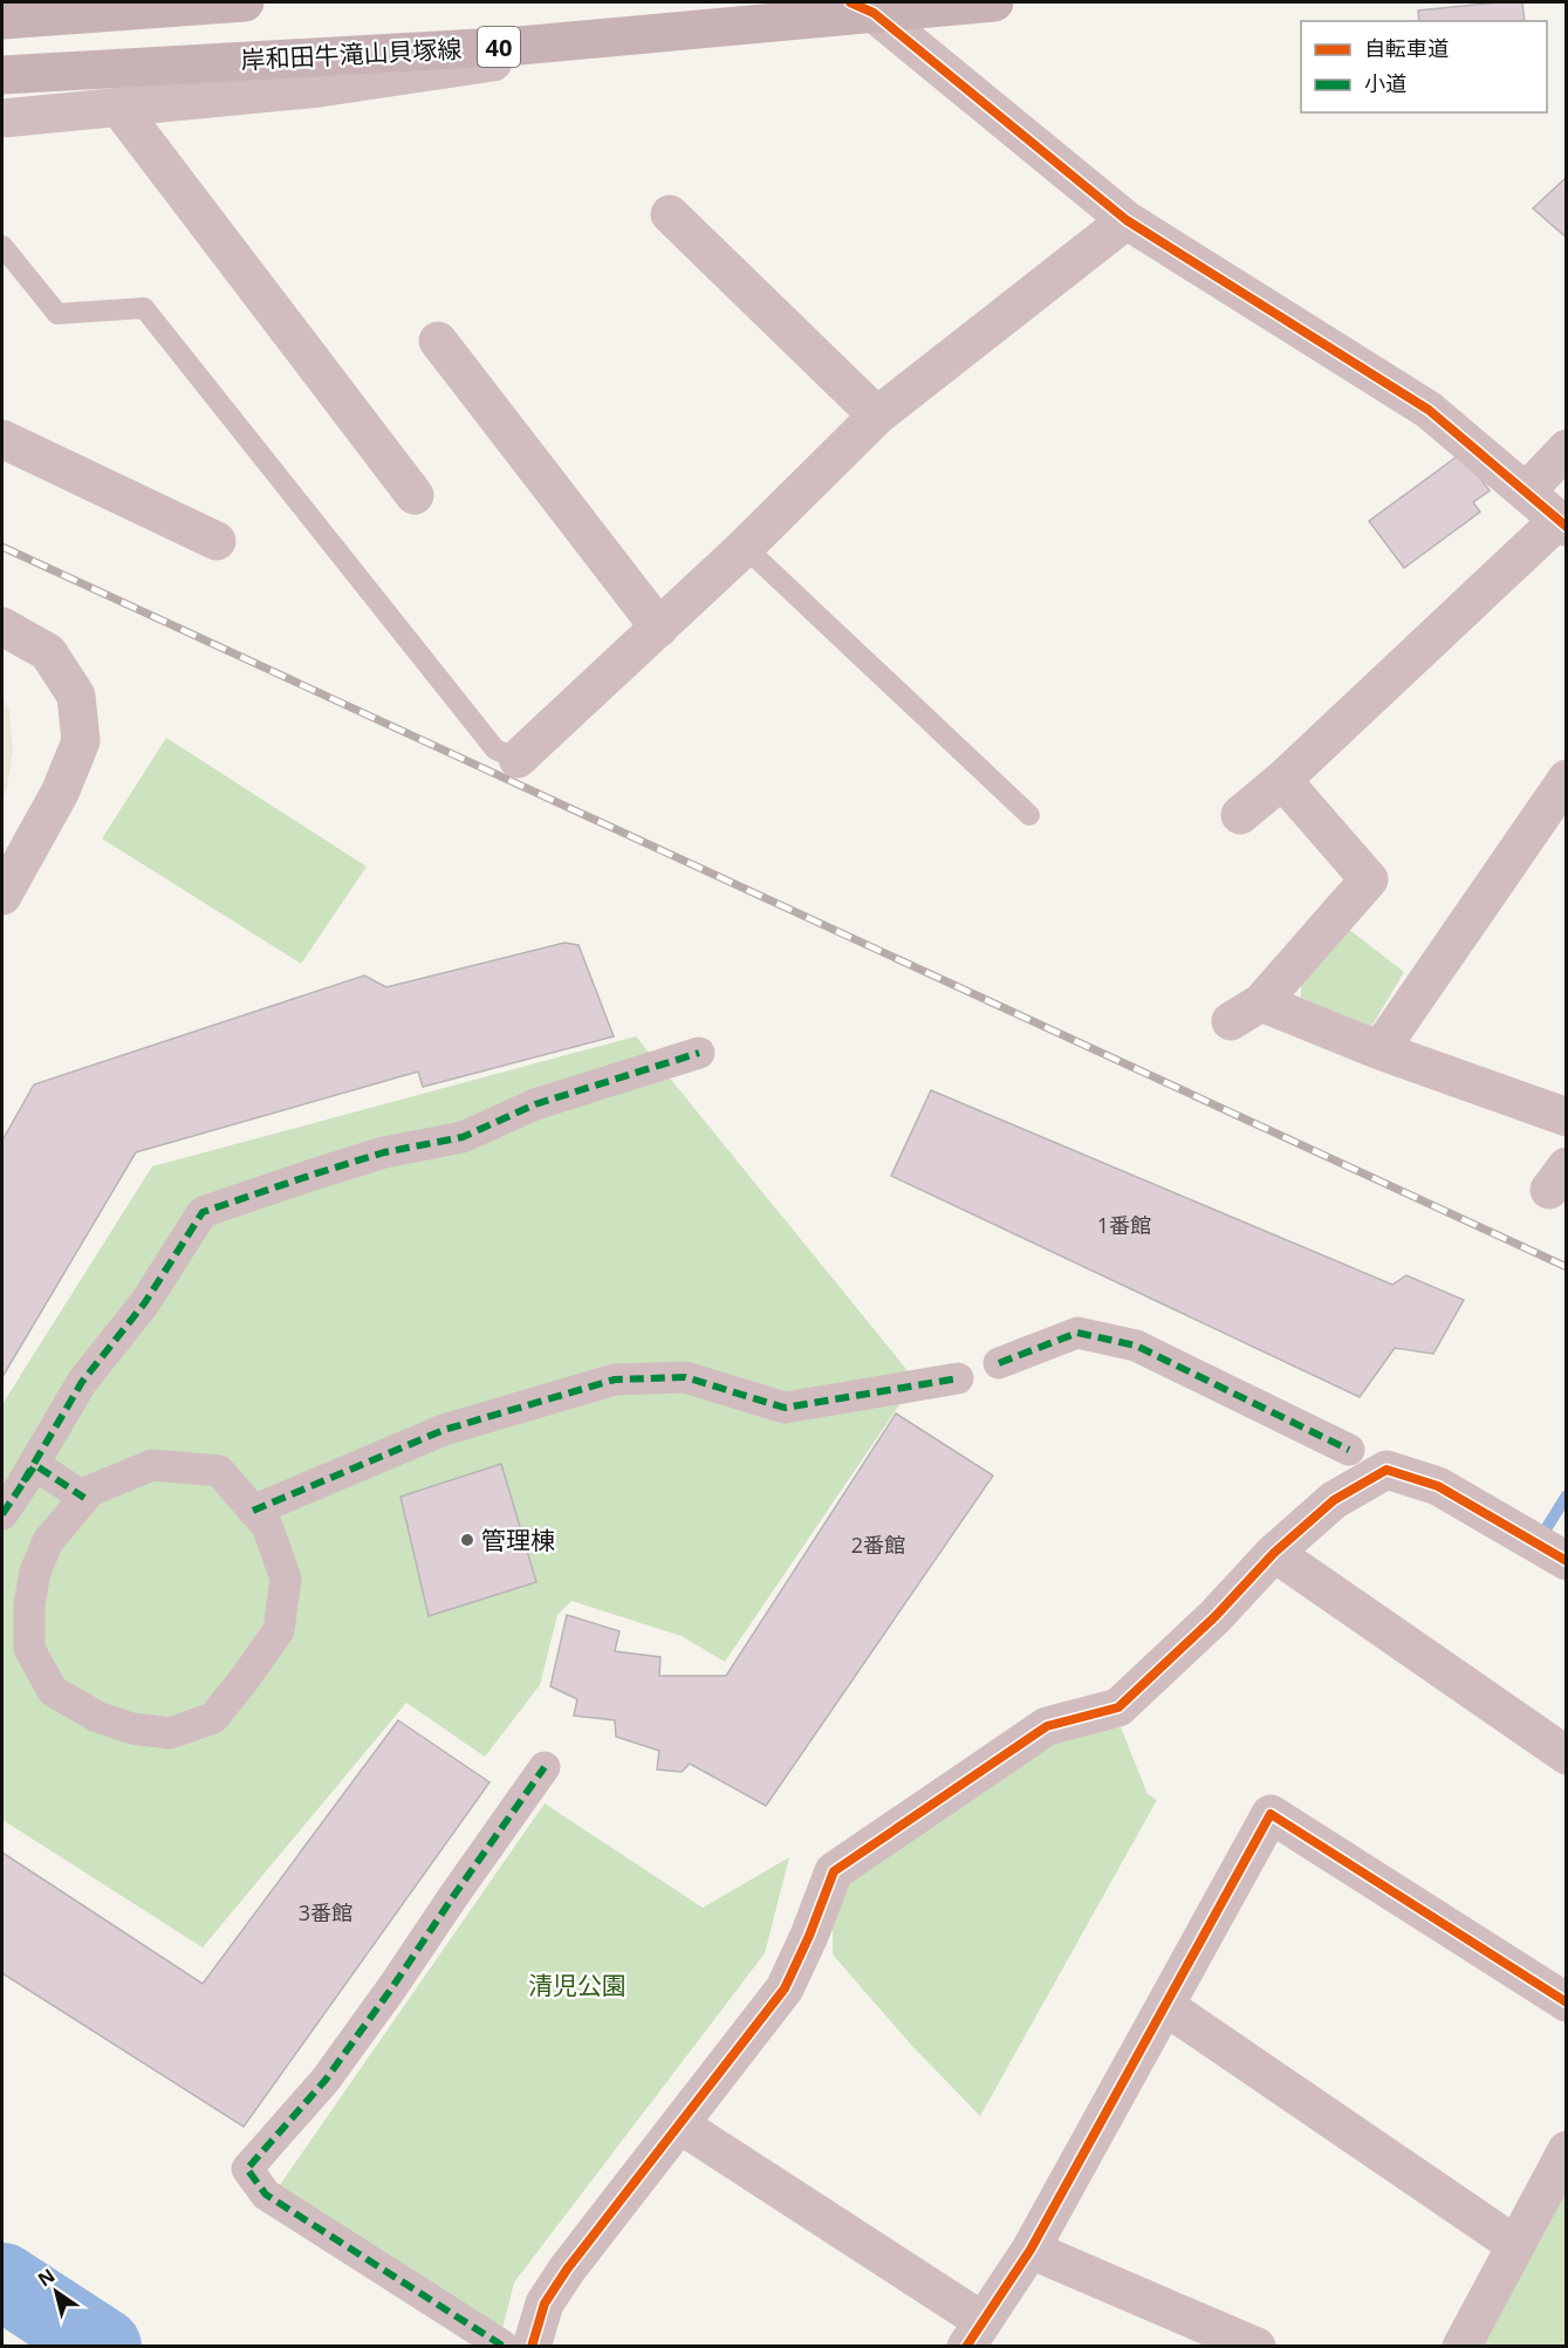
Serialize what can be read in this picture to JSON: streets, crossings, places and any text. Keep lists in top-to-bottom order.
{
  "streets": {
    "main road": ["40", "岸和田牛滝山貝塚線"]
  },
  "parks": ["清児公園"],
  "places": ["管理棟"],
  "house_numbers": ["1番館", "2番館", "3番館"],
  "legend": ["自転車道", "小道"],
  "north": "top left"
}
